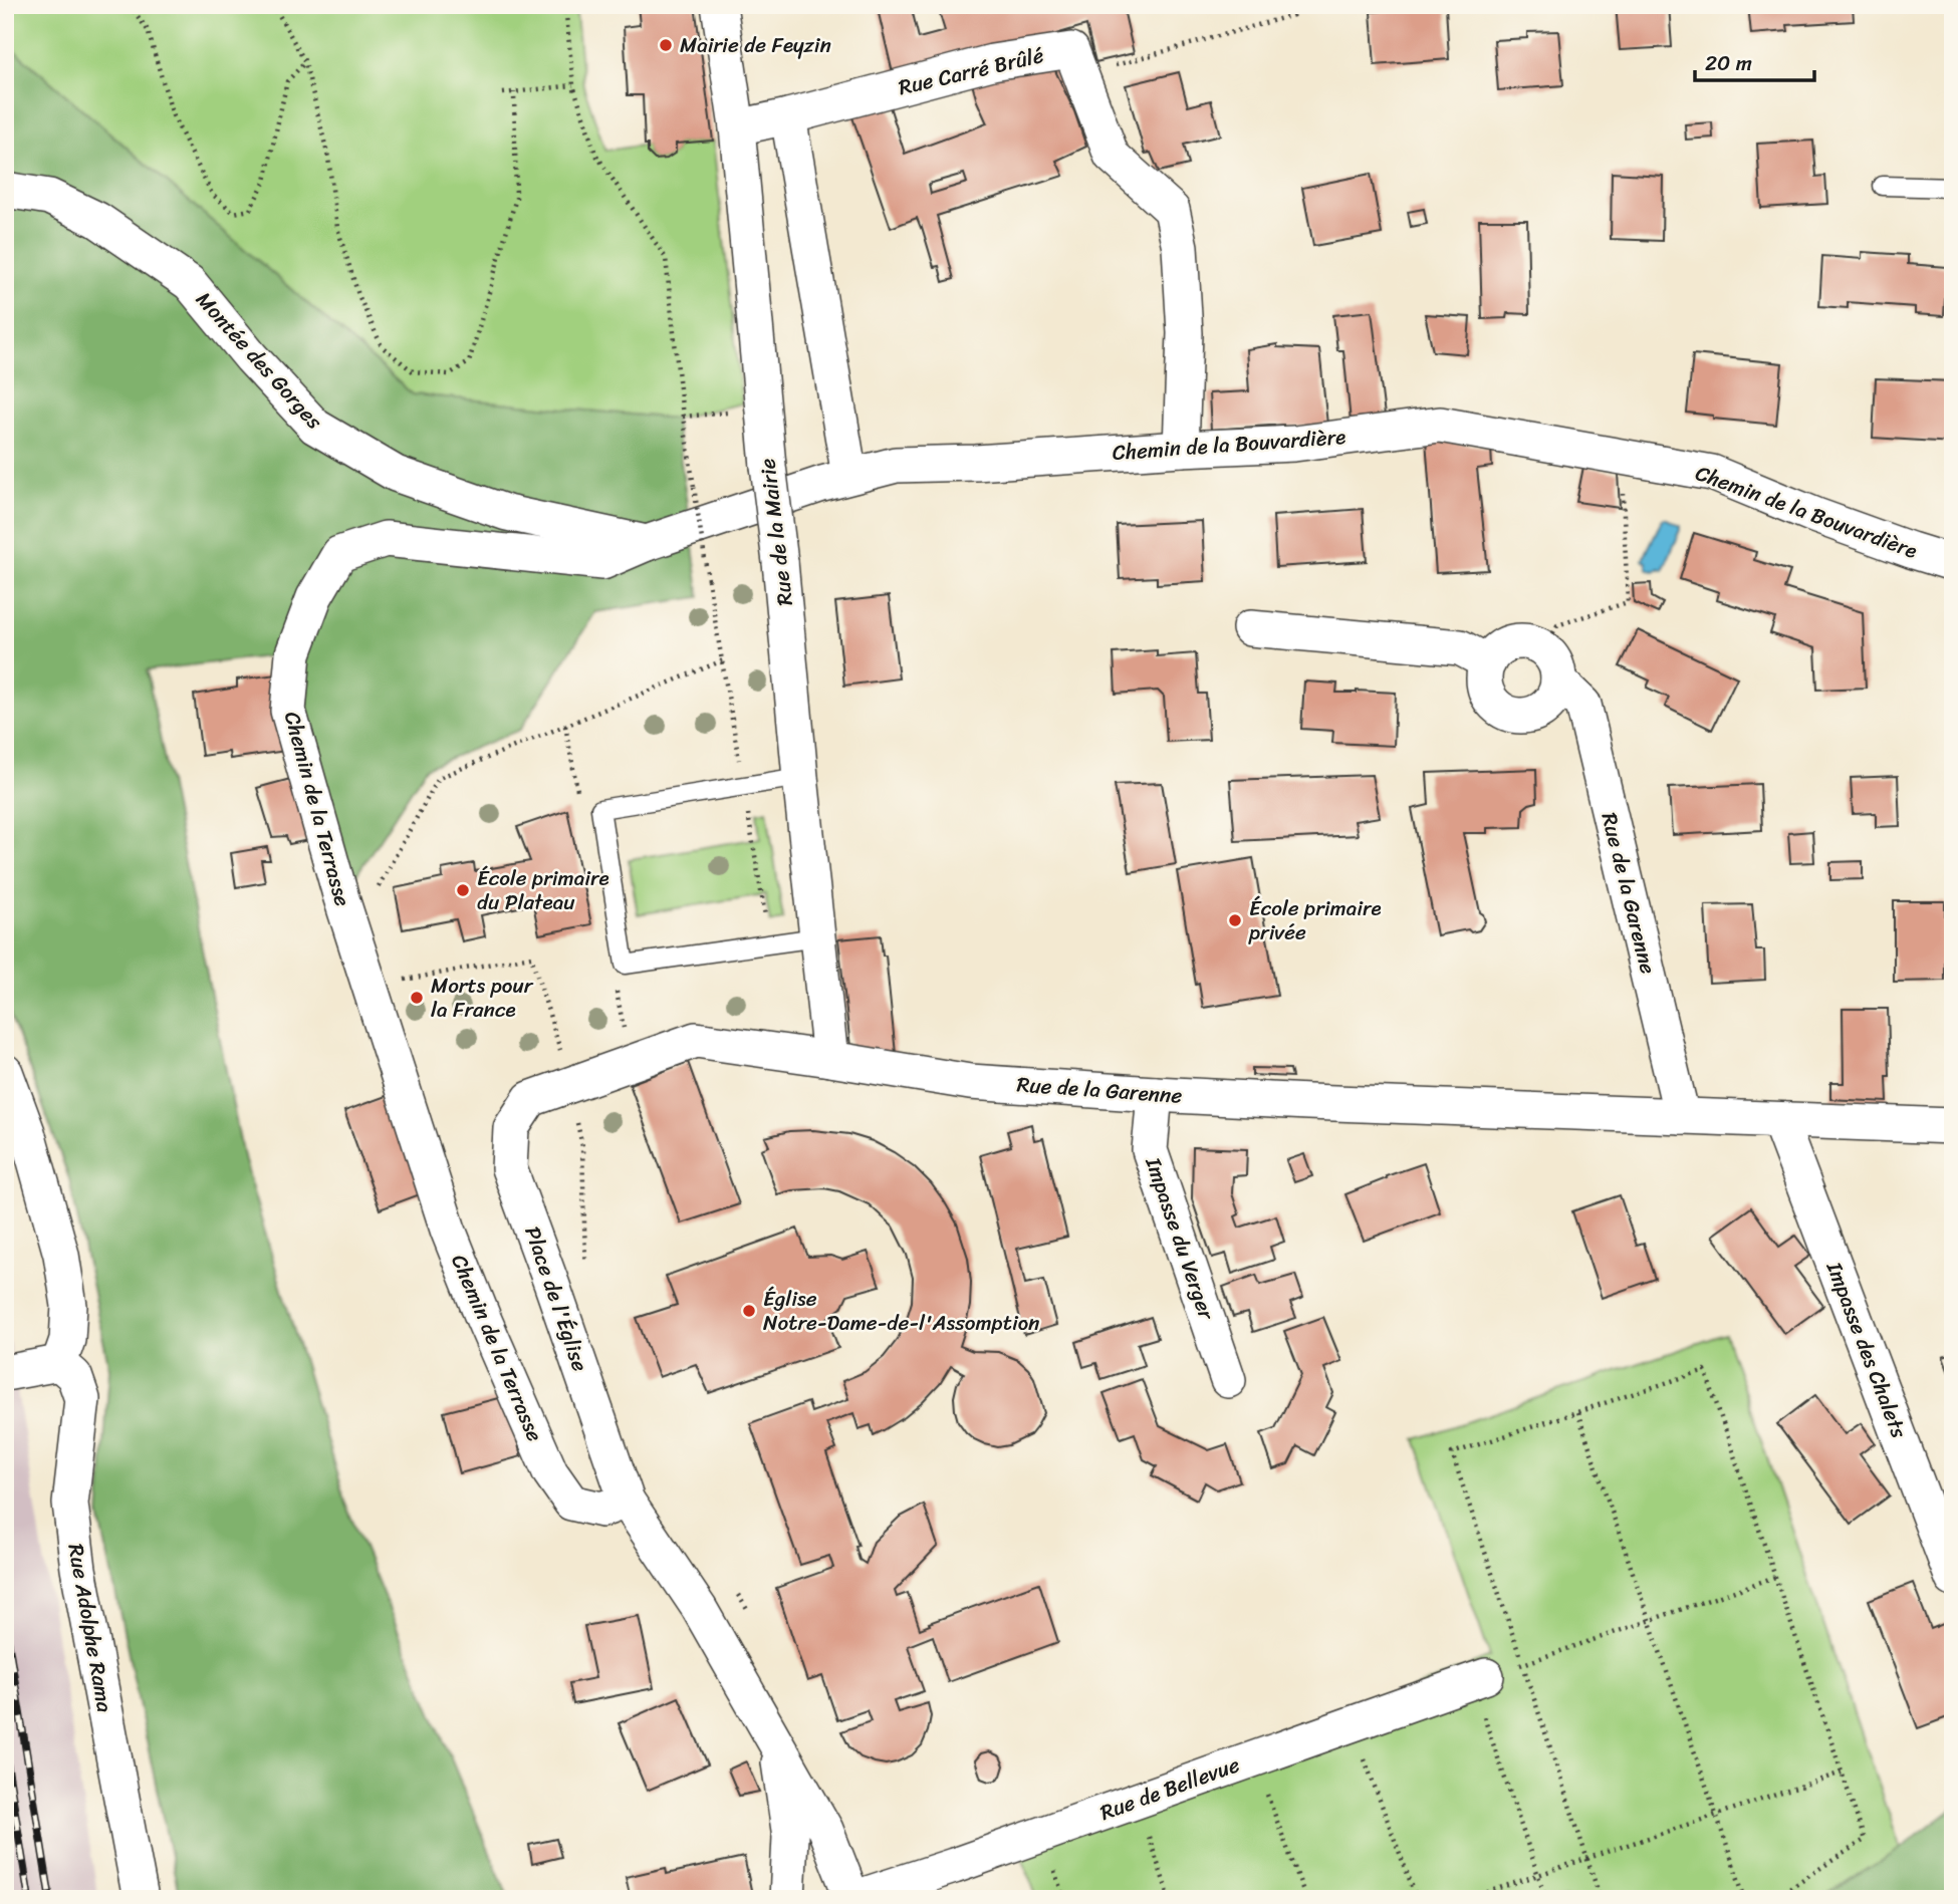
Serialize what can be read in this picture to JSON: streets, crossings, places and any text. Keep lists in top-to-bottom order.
{
  "streets": {
    "street": [
      "Rue Carré Brûlé",
      "Montée des Gorges",
      "Chemin de la Bouvardière",
      "Rue de la Mairie",
      "Chemin de la Terrasse",
      "Rue de la Garenne",
      "Impasse du Verger",
      "Place de l'Église",
      "Impasse des Chalets",
      "Rue Adolphe Rama",
      "Rue de Bellevue"
    ]
  },
  "crossings": [
    ["Rue Carré Brûlé", "Chemin de la Bouvardière"],
    ["Rue Carré Brûlé", "Rue de la Mairie"],
    ["Montée des Gorges", "Chemin de la Terrasse"],
    ["Chemin de la Bouvardière", "Chemin de la Terrasse"],
    ["Rue de la Mairie", "Rue de la Garenne"],
    ["Chemin de la Terrasse", "Place de l'Église"],
    ["Chemin de la Terrasse", "Rue de Bellevue"],
    ["Rue de la Garenne", "Impasse du Verger"],
    ["Rue de la Garenne", "Place de l'Église"],
    ["Rue de la Garenne", "Impasse des Chalets"],
    ["Place de l'Église", "Rue de Bellevue"]
  ],
  "places": [
    "Mairie de Feyzin",
    "École primaire du Plateau",
    "École primaire privée",
    "Morts pour la France",
    "Église Notre-Dame-de-l'Assomption"
  ],
  "scale_bar": "20 m"
}
